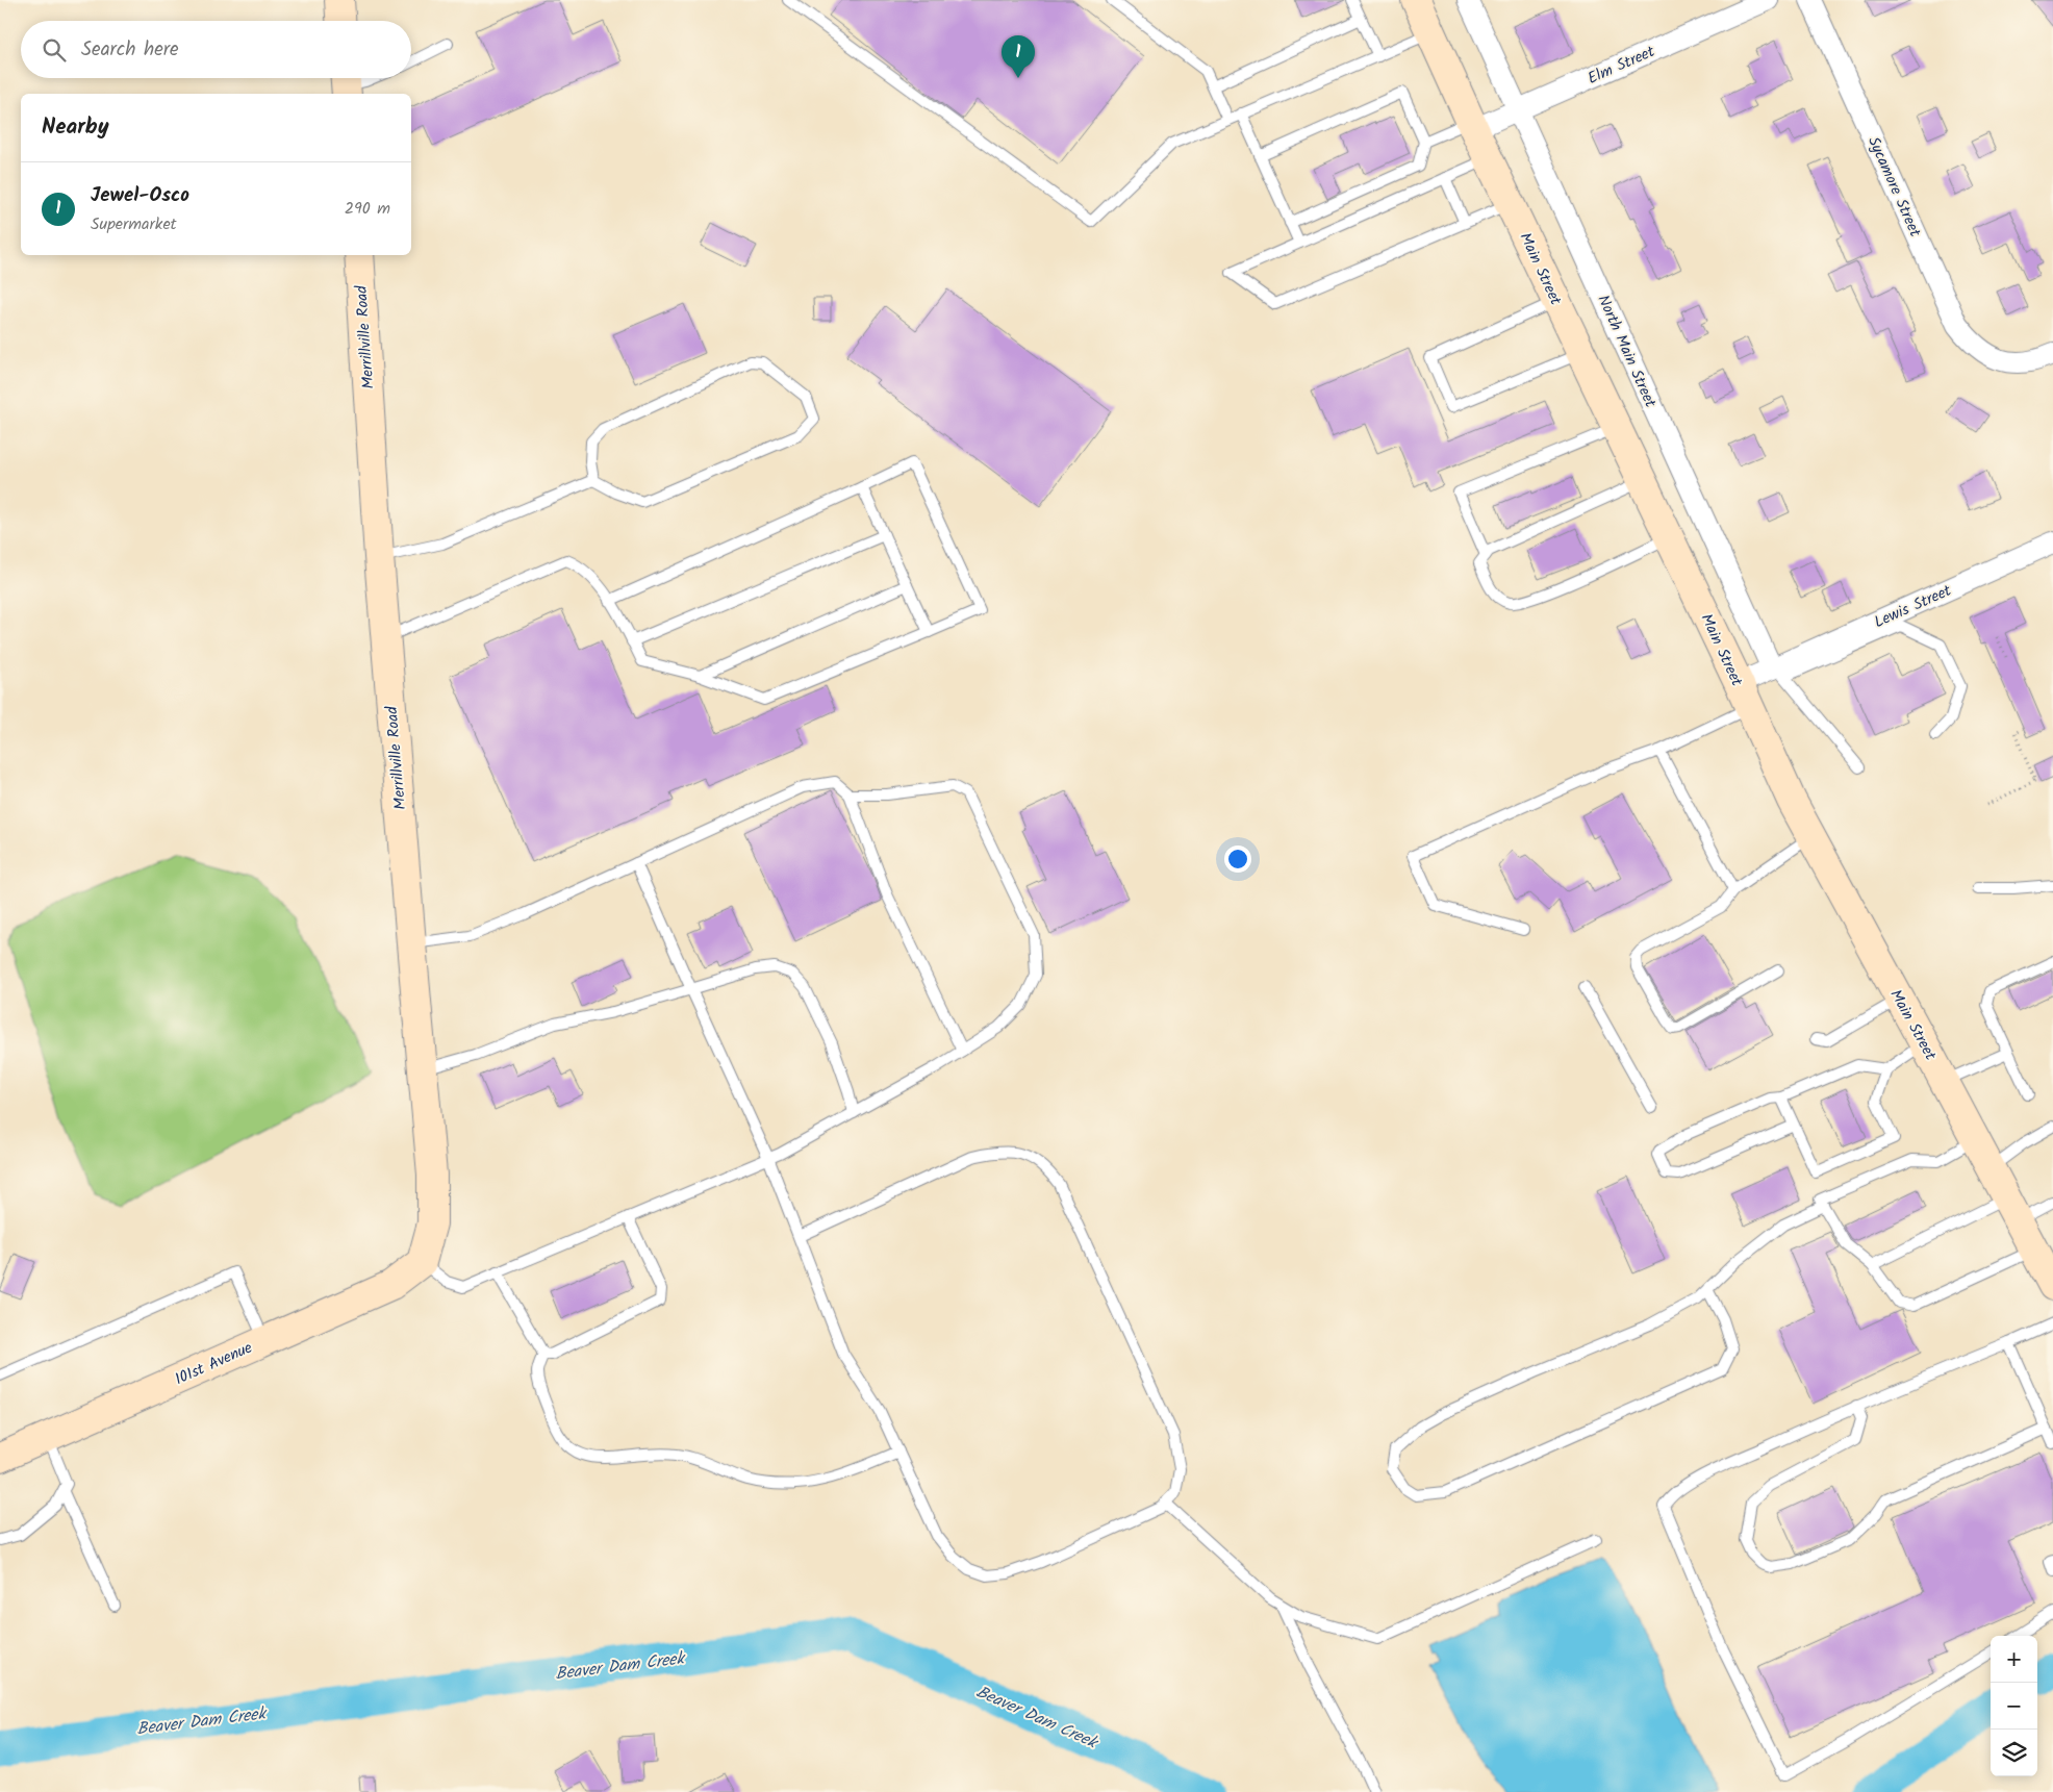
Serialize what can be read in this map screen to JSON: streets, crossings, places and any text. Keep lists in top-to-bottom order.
{
  "streets": {
    "street": [
      "Elm Street",
      "Sycamore Street",
      "Main Street",
      "Merrillville Road",
      "North Main Street",
      "Lewis Street",
      "101st Avenue"
    ]
  },
  "crossings": [
    ["Elm Street", "Main Street"],
    ["Elm Street", "North Main Street"],
    ["Merrillville Road", "101st Avenue"],
    ["North Main Street", "Lewis Street"]
  ],
  "water": ["Beaver Dam Creek"],
  "page": {
    "search": "Search here",
    "pins": "1",
    "heading": "Nearby",
    "list": [
      {
        "mark": "1",
        "name": "Jewel-Osco",
        "note": "Supermarket",
        "value": "290 m"
      }
    ],
    "map_buttons": ["+", "−"]
  }
}
